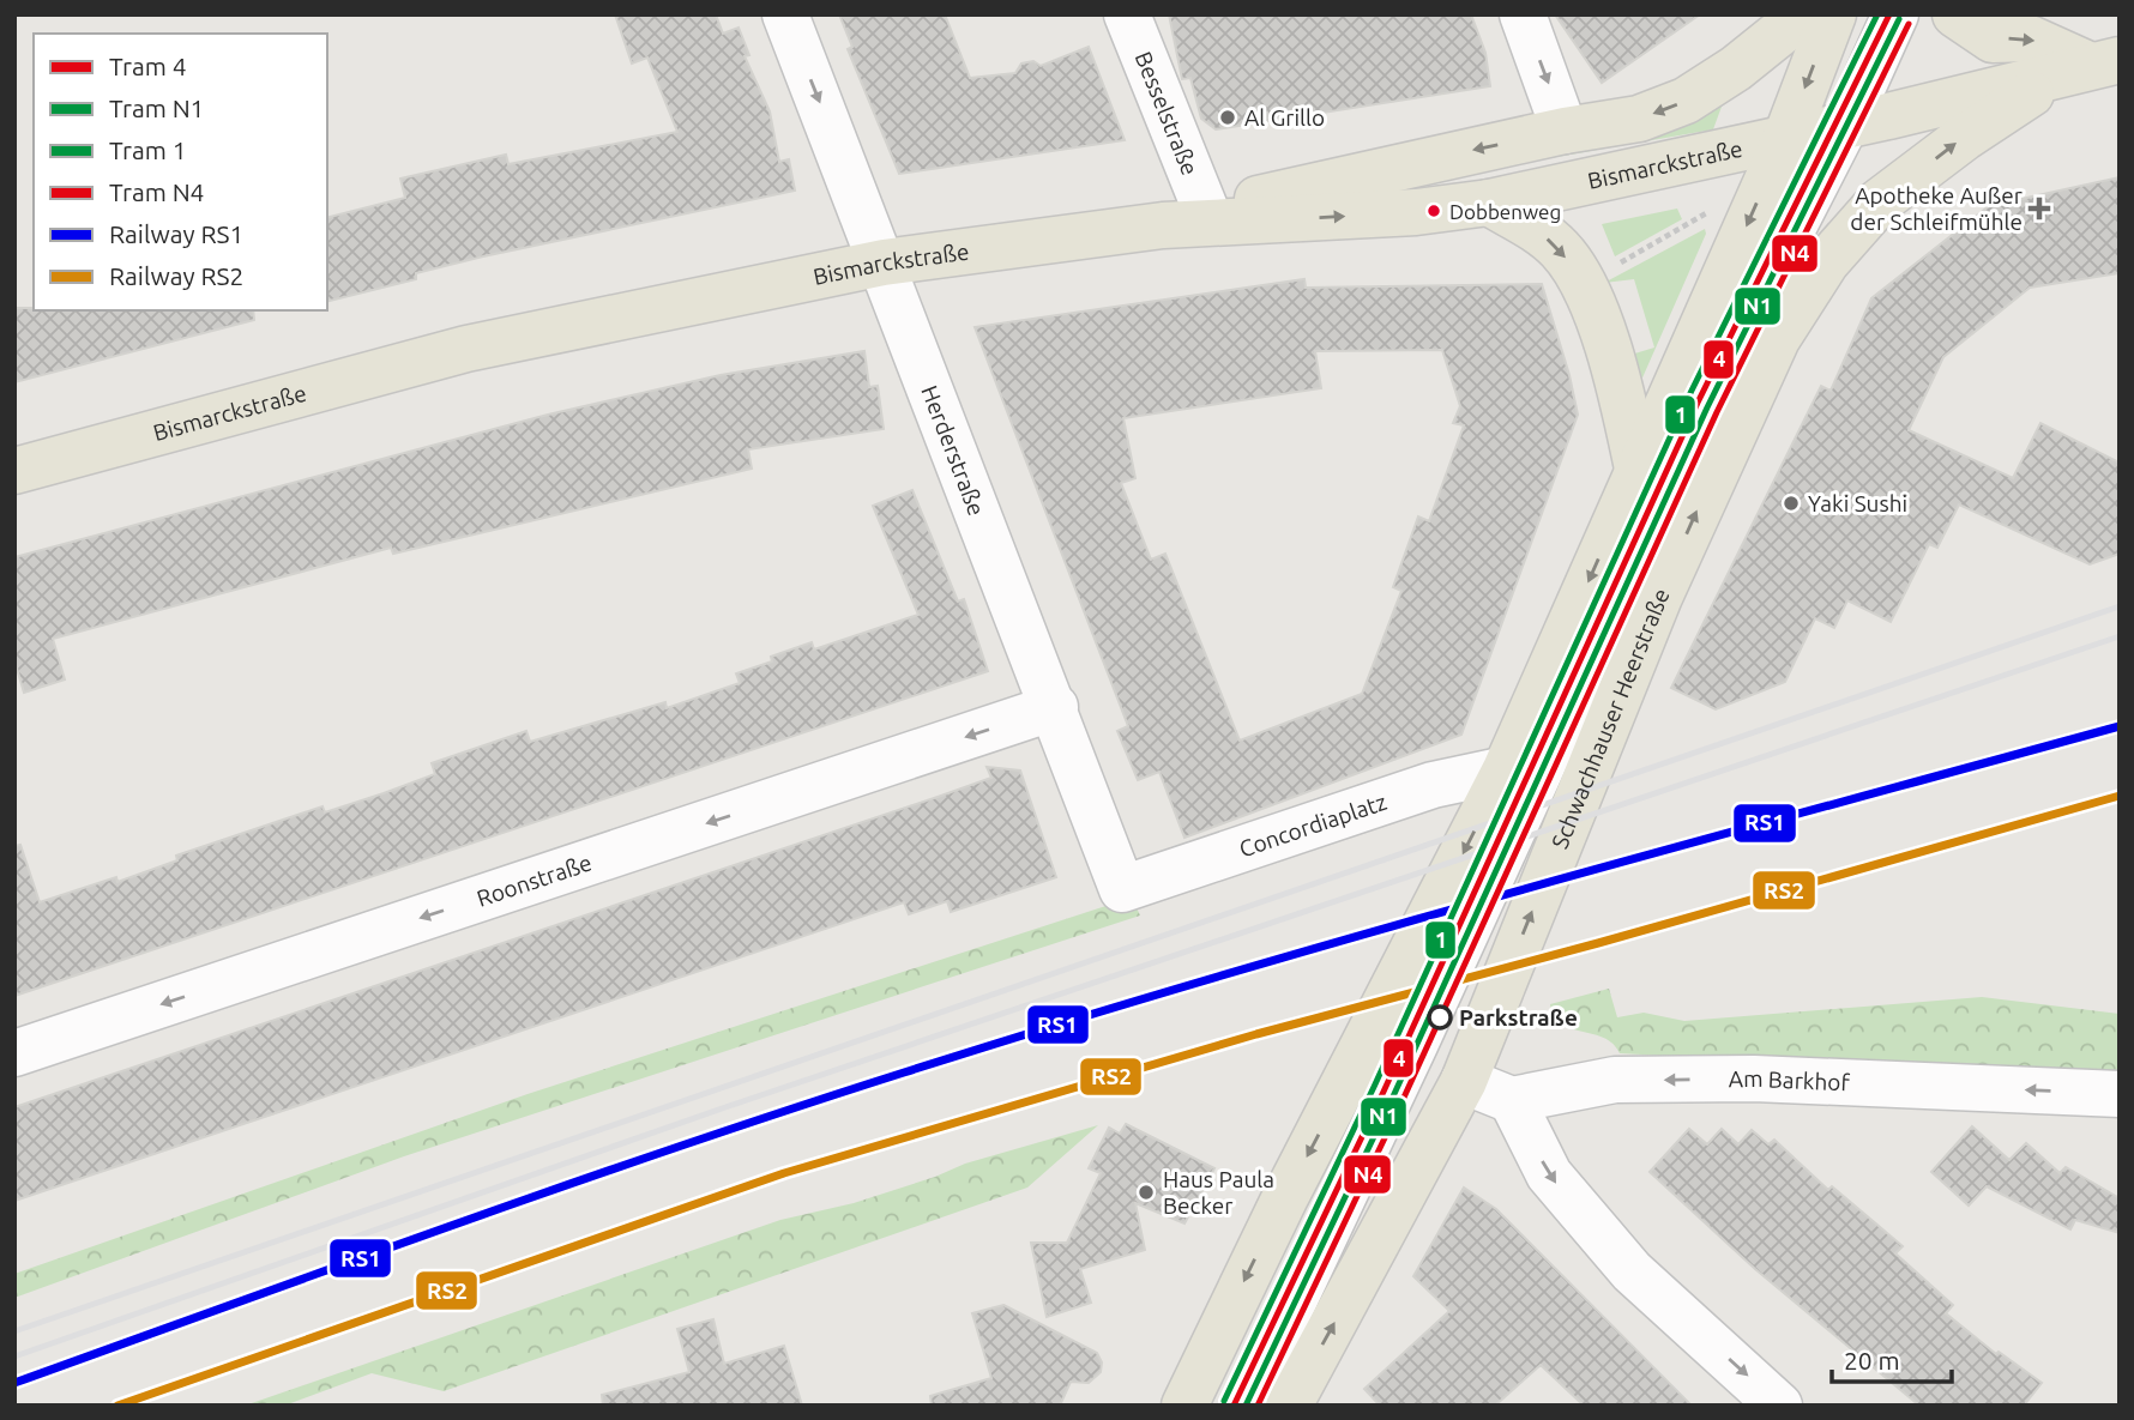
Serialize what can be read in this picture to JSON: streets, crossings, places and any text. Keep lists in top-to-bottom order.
{
  "streets": {
    "main road": ["Bismarckstraße", "Schwachhauser Heerstraße"],
    "street": [
      "Besselstraße",
      "Herderstraße",
      "Concordiaplatz",
      "Roonstraße",
      "Am Barkhof"
    ]
  },
  "crossings": [
    ["Bismarckstraße", "Herderstraße"],
    ["Bismarckstraße", "Schwachhauser Heerstraße"],
    ["Herderstraße", "Concordiaplatz"],
    ["Herderstraße", "Roonstraße"]
  ],
  "one_way": ["Roonstraße", "Am Barkhof"],
  "places": {
    "other": [
      "Al Grillo",
      "Dobbenweg",
      "Yaki Sushi",
      "Parkstraße",
      "Haus Paula Becker"
    ],
    "health": ["Apotheke Außer der Schleifmühle"]
  },
  "lines": [
    "tram line 4",
    "tram line 1",
    "tram line N1",
    "tram line N4",
    "rail line RS1",
    "rail line RS2"
  ],
  "legend": [
    "Tram 4",
    "Tram N1",
    "Tram 1",
    "Tram N4",
    "Railway RS1",
    "Railway RS2"
  ],
  "scale_bar": "20 m"
}
